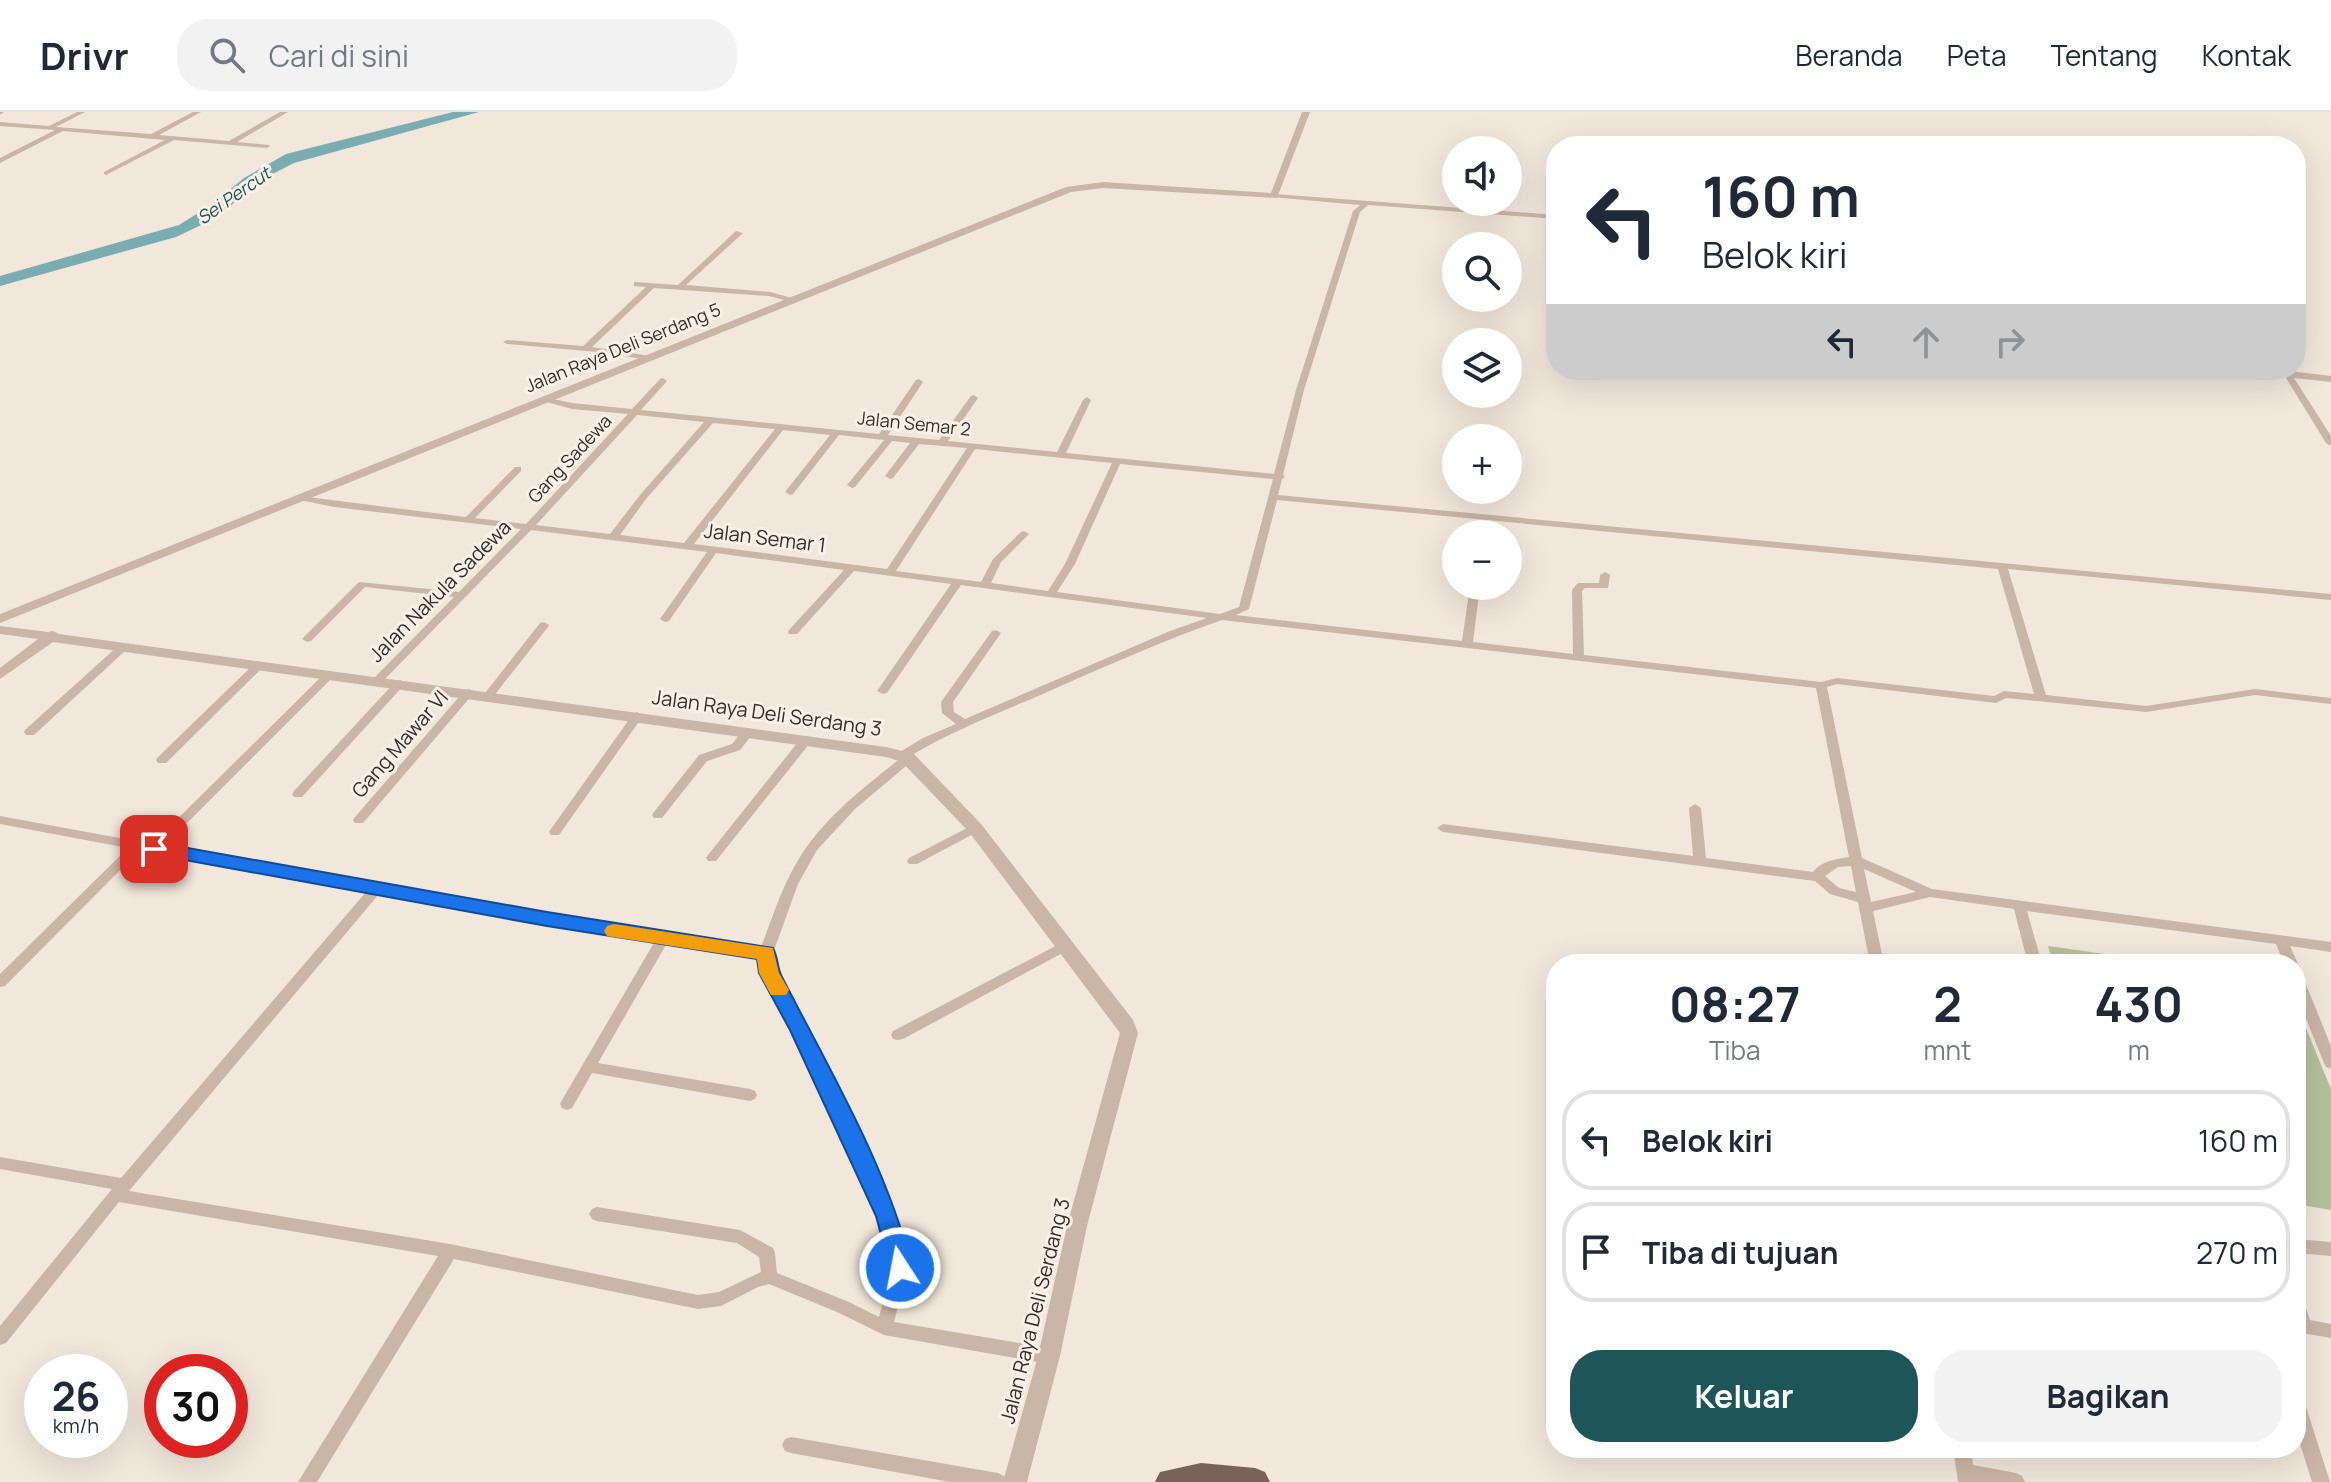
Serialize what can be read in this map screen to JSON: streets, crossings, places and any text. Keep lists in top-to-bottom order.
{
  "streets": {
    "street": [
      "Jalan Raya Deli Serdang 5",
      "Jalan Semar 2",
      "Gang Sadewa",
      "Jalan Semar 1",
      "Jalan Nakula Sadewa",
      "Jalan Raya Deli Serdang 3",
      "Gang Mawar VI"
    ]
  },
  "crossings": [
    ["Jalan Raya Deli Serdang 5", "Jalan Semar 2"],
    ["Jalan Raya Deli Serdang 5", "Jalan Semar 1"],
    ["Jalan Semar 2", "Gang Sadewa"],
    ["Gang Sadewa", "Jalan Semar 1"],
    ["Gang Sadewa", "Jalan Nakula Sadewa"],
    ["Jalan Semar 1", "Jalan Nakula Sadewa"],
    ["Jalan Nakula Sadewa", "Jalan Raya Deli Serdang 3"],
    ["Jalan Raya Deli Serdang 3", "Gang Mawar VI"]
  ],
  "water": ["Sei Percut"],
  "page": {
    "header": "Drivr",
    "search": "Cari di sini",
    "nav": [
      "Beranda",
      "Peta",
      "Tentang",
      "Kontak"
    ],
    "map_buttons": ["+", "−"],
    "turn": ["160 m", "Belok kiri"],
    "eta": [
      "08:27",
      "Tiba",
      "2",
      "mnt",
      "430",
      "m"
    ],
    "list": [
      {
        "name": "Belok kiri",
        "value": "160 m"
      },
      {
        "name": "Tiba di tujuan",
        "value": "270 m"
      }
    ],
    "buttons": ["Keluar", "Bagikan"],
    "speed": "26 km/h",
    "limit": "30"
  }
}
